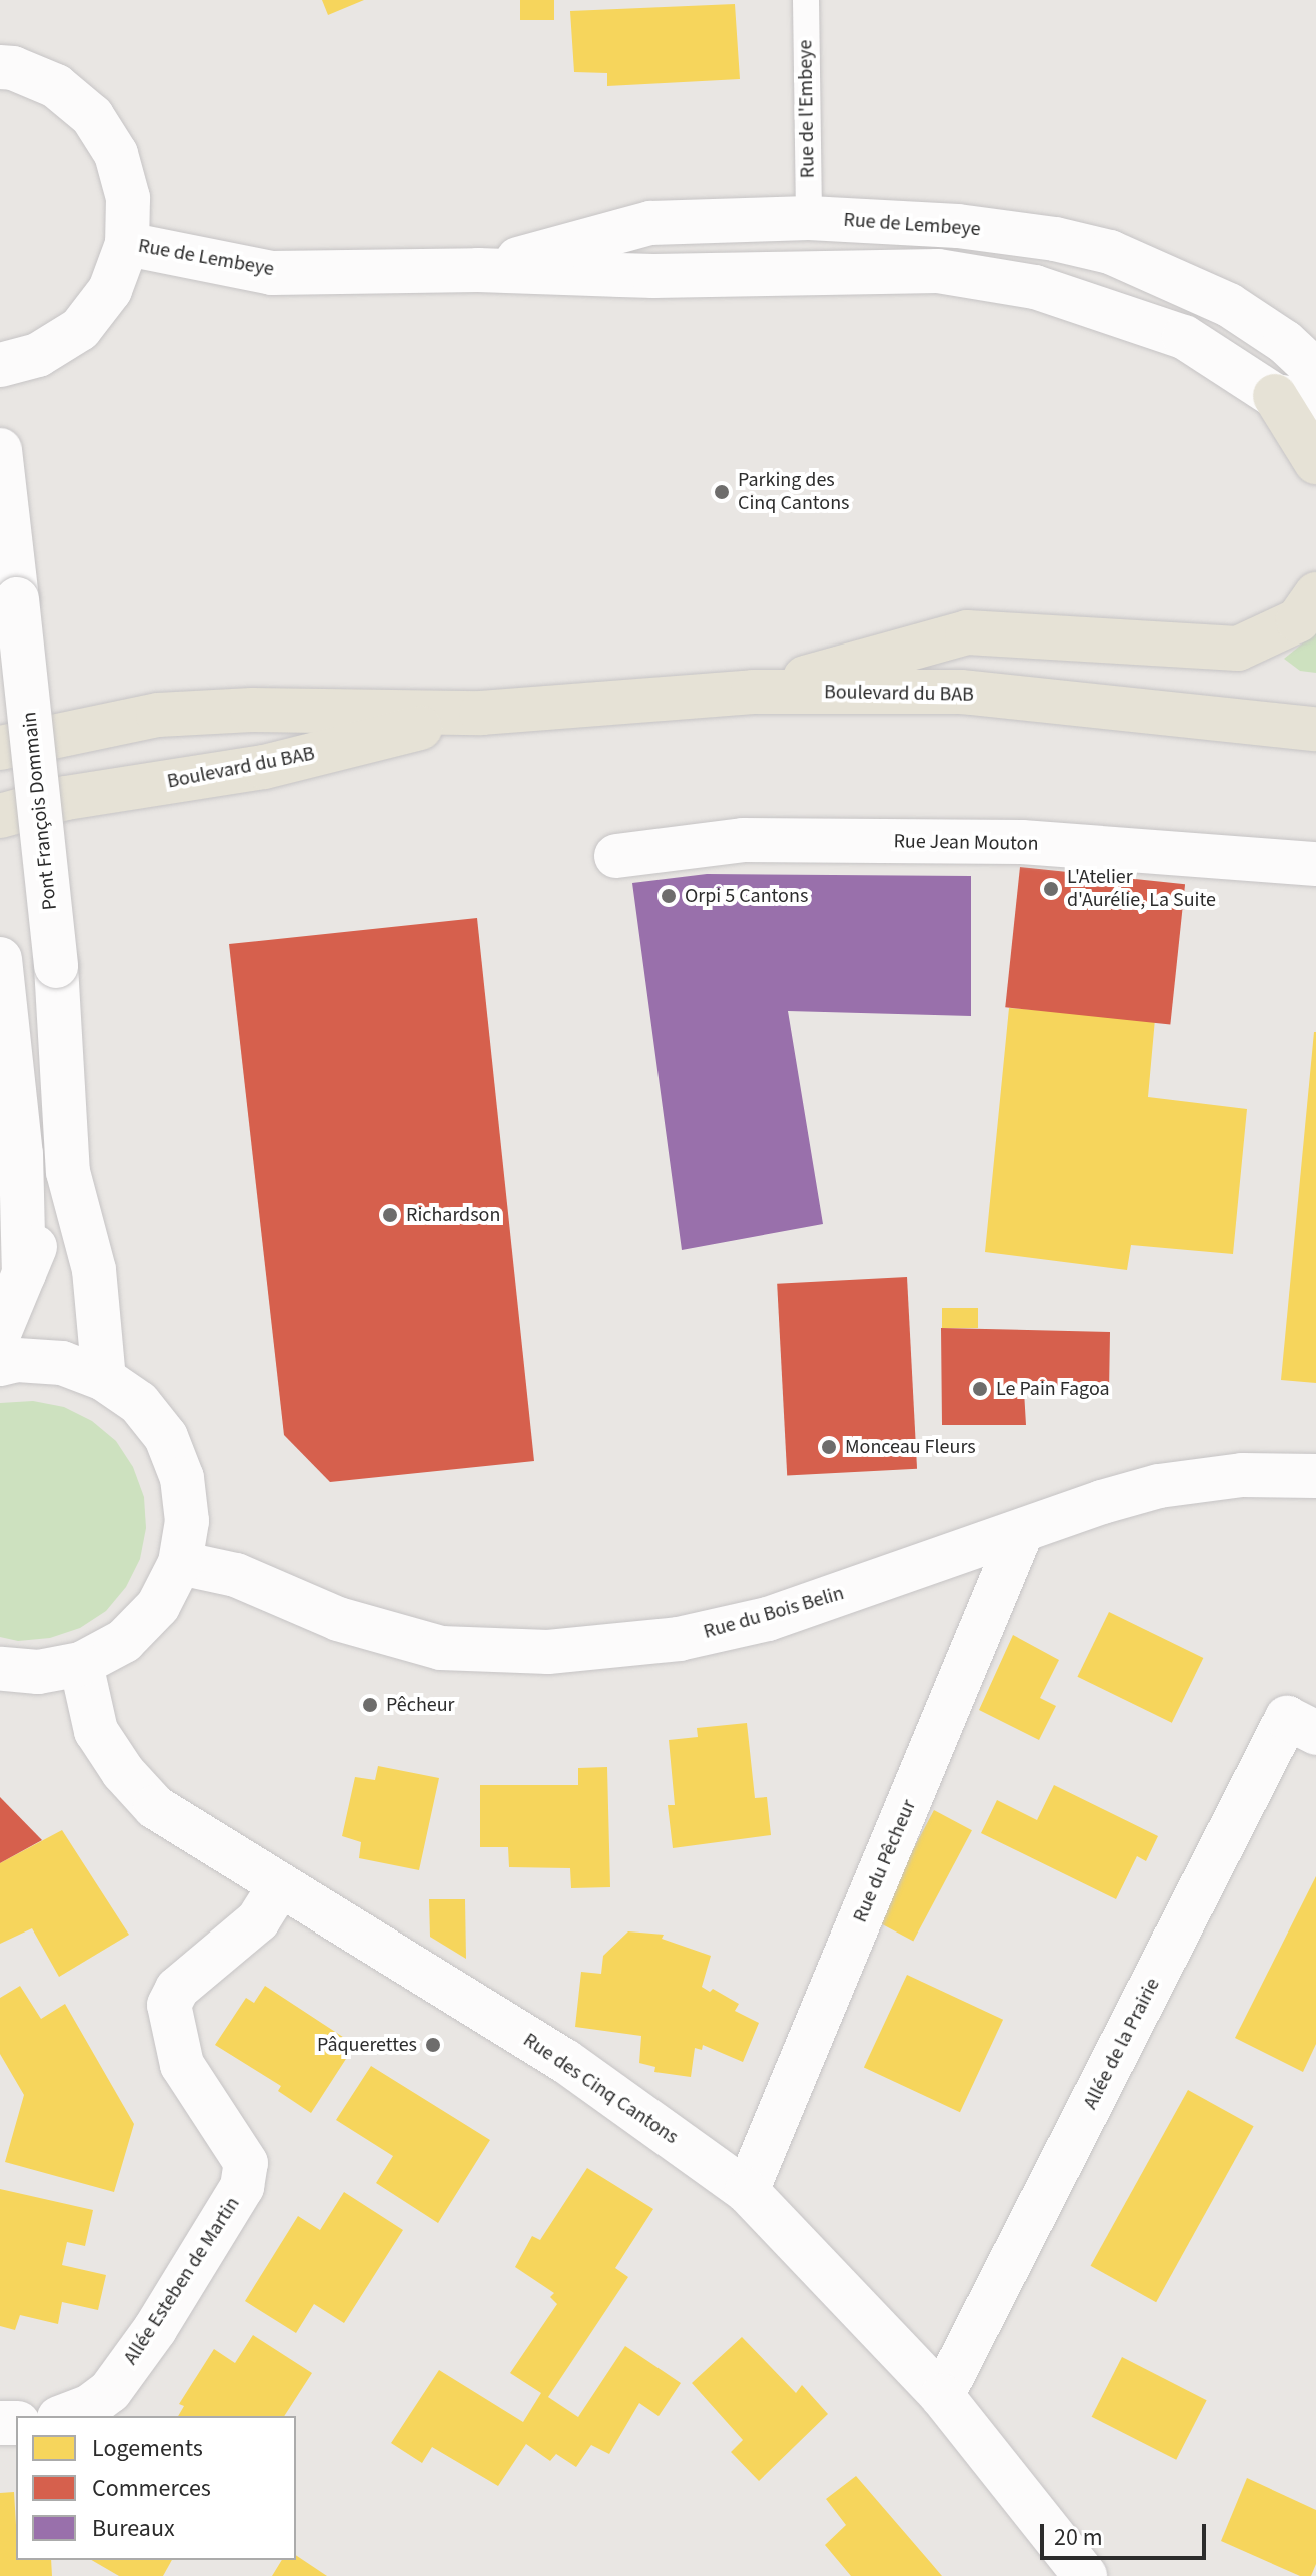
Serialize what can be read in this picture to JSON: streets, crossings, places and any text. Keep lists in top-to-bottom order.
{
  "streets": {
    "main road": ["Boulevard du BAB"],
    "street": [
      "Rue de Lembeye",
      "Pont François Dommain",
      "Rue Jean Mouton",
      "Rue du Bois Belin",
      "Rue du Pêcheur",
      "Allée de la Prairie",
      "Rue des Cinq Cantons",
      "Allée Esteben de Martin"
    ],
    "lane": ["Rue de l'Embeye"]
  },
  "crossings": [
    ["Rue de l'Embeye", "Rue de Lembeye"],
    ["Rue du Bois Belin", "Rue du Pêcheur"],
    ["Rue du Pêcheur", "Rue des Cinq Cantons"],
    ["Allée de la Prairie", "Rue des Cinq Cantons"],
    ["Rue des Cinq Cantons", "Allée Esteben de Martin"]
  ],
  "places": [
    "Parking des Cinq Cantons",
    "L'Atelier d'Aurélie, La Suite",
    "Orpi 5 Cantons",
    "Richardson",
    "Le Pain Fagoa",
    "Monceau Fleurs",
    "Pêcheur",
    "Pâquerettes"
  ],
  "legend": ["Logements", "Commerces", "Bureaux"],
  "scale_bar": "20 m"
}
